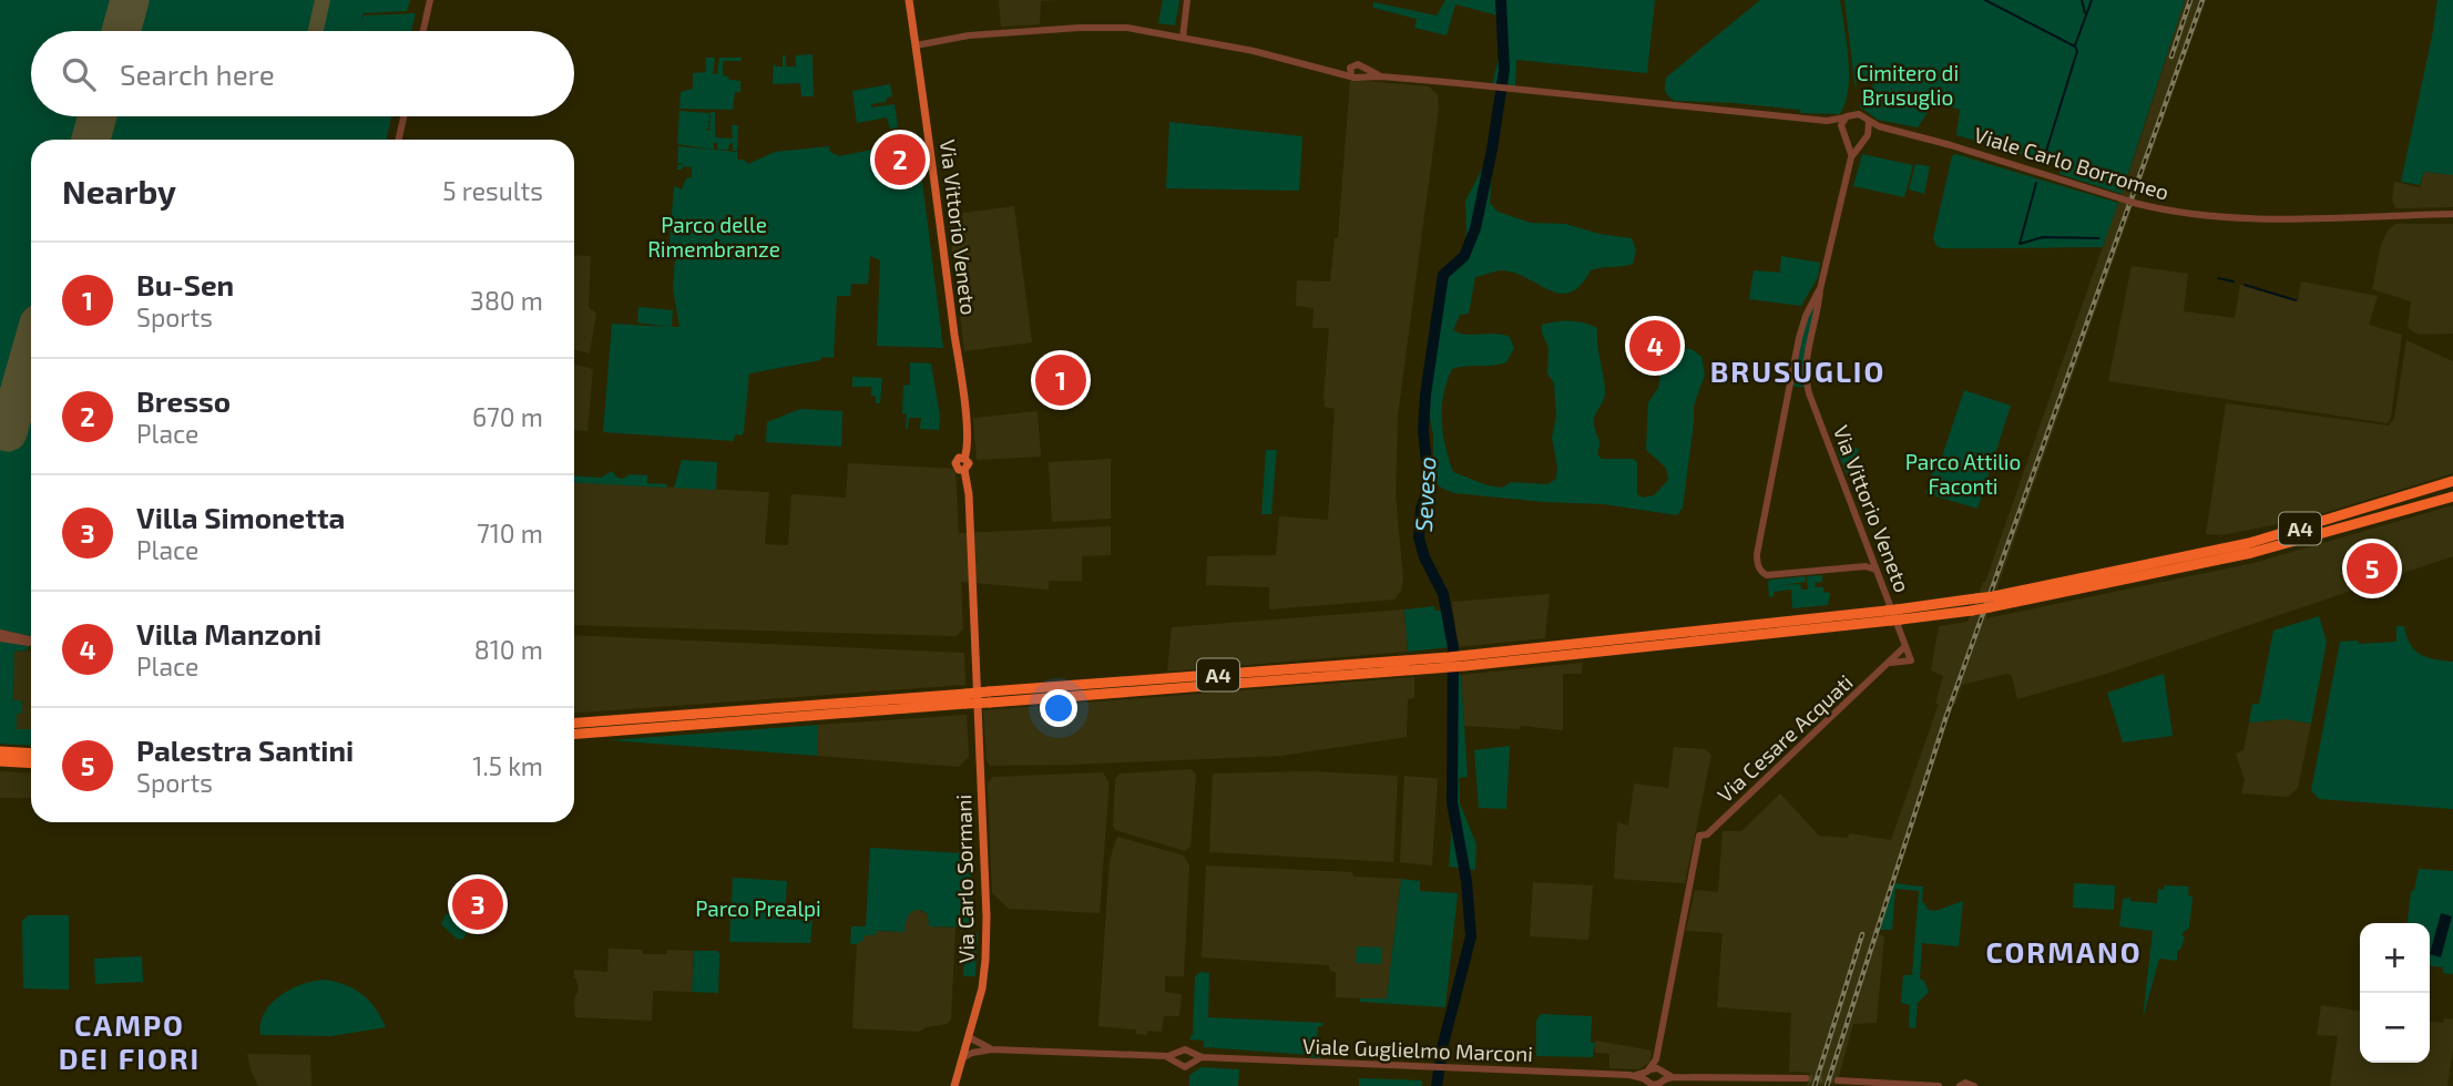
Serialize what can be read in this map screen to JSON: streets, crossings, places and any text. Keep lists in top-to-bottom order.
{
  "streets": {
    "highway": ["A4"],
    "main road": ["Via Vittorio Veneto", "Via Carlo Sormani"],
    "street": ["Viale Carlo Borromeo", "Via Cesare Acquati", "Viale Guglielmo Marconi"]
  },
  "crossings": [
    ["Via Vittorio Veneto", "Via Cesare Acquati"],
    ["Via Vittorio Veneto", "Via Carlo Sormani"],
    ["Via Cesare Acquati", "Viale Guglielmo Marconi"]
  ],
  "districts": ["BRUSUGLIO", "CORMANO", "CAMPO DEI FIORI"],
  "water": ["Seveso"],
  "parks": [
    "Cimitero di Brusuglio",
    "Parco delle Rimembranze",
    "Parco Attilio Faconti",
    "Parco Prealpi"
  ],
  "page": {
    "search": "Search here",
    "pins": [
      "2",
      "4",
      "1",
      "5",
      "3"
    ],
    "heading": ["Nearby", "5 results"],
    "list": [
      {
        "mark": "1",
        "name": "Bu-Sen",
        "note": "Sports",
        "value": "380 m"
      },
      {
        "mark": "2",
        "name": "Bresso",
        "note": "Place",
        "value": "670 m"
      },
      {
        "mark": "3",
        "name": "Villa Simonetta",
        "note": "Place",
        "value": "710 m"
      },
      {
        "mark": "4",
        "name": "Villa Manzoni",
        "note": "Place",
        "value": "810 m"
      },
      {
        "mark": "5",
        "name": "Palestra Santini",
        "note": "Sports",
        "value": "1.5 km"
      }
    ],
    "map_buttons": ["+", "−"]
  }
}
